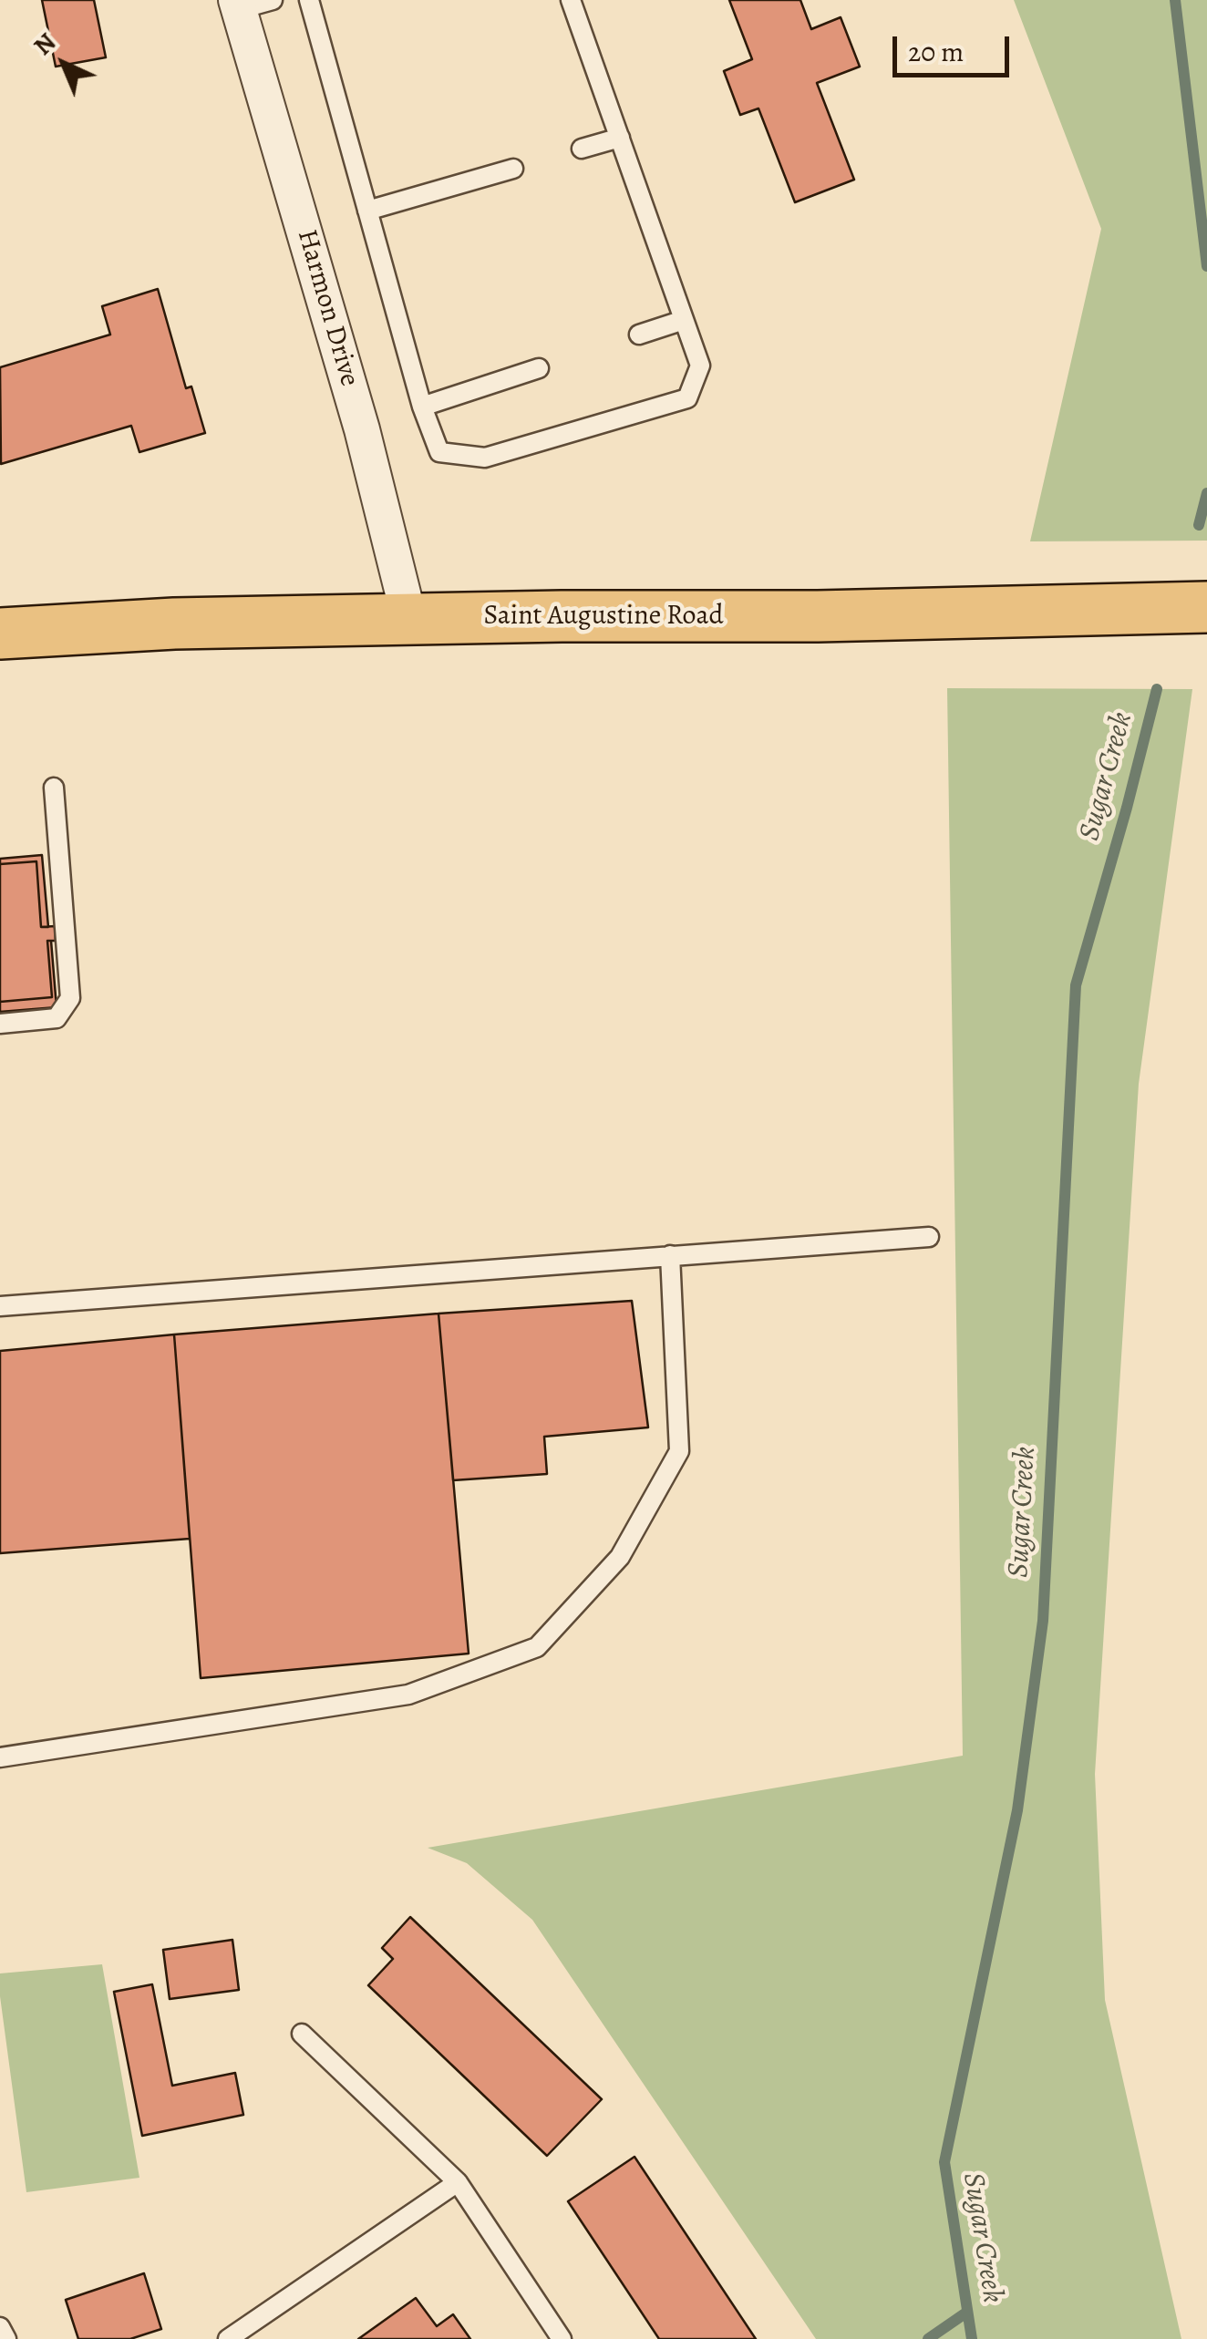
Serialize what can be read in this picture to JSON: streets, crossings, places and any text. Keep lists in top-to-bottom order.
{
  "streets": {
    "main road": ["Saint Augustine Road"],
    "street": ["Harmon Drive"]
  },
  "crossings": [
    ["Harmon Drive", "Saint Augustine Road"]
  ],
  "water": ["Sugar Creek"],
  "scale_bar": "20 m",
  "north": "top left"
}
